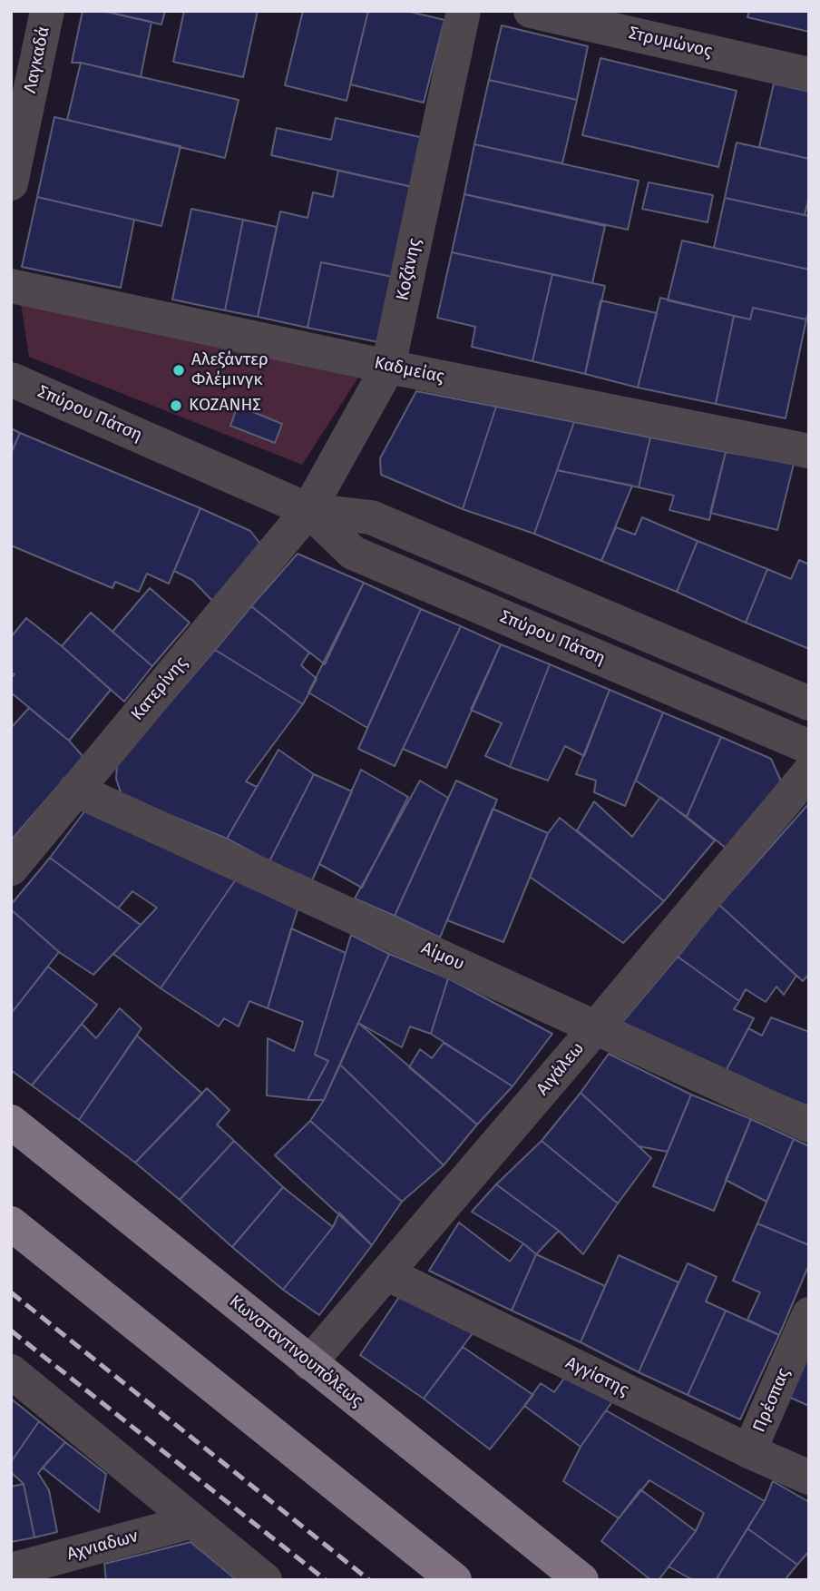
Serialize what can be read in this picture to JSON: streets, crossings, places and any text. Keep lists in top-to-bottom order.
{
  "streets": {
    "main road": ["Κωνσταντινουπόλεως"],
    "street": [
      "Στρυμώνος",
      "Λαγκαδά",
      "Κοζάνης",
      "Καδμείας",
      "Σπύρου Πάτση",
      "Κατερίνης",
      "Αίμου",
      "Αιγάλεω",
      "Αγγίστης",
      "Πρέσπας",
      "Αχνιαδων"
    ]
  },
  "crossings": [
    ["Κοζάνης", "Καδμείας"],
    ["Κοζάνης", "Σπύρου Πάτση"],
    ["Κοζάνης", "Κατερίνης"],
    ["Σπύρου Πάτση", "Κατερίνης"],
    ["Κατερίνης", "Αίμου"],
    ["Αίμου", "Αιγάλεω"],
    ["Αιγάλεω", "Κωνσταντινουπόλεως"],
    ["Αιγάλεω", "Αγγίστης"],
    ["Αγγίστης", "Πρέσπας"]
  ],
  "places": ["Αλεξάντερ Φλέμινγκ", "ΚΟΖΑΝΗΣ"]
}
